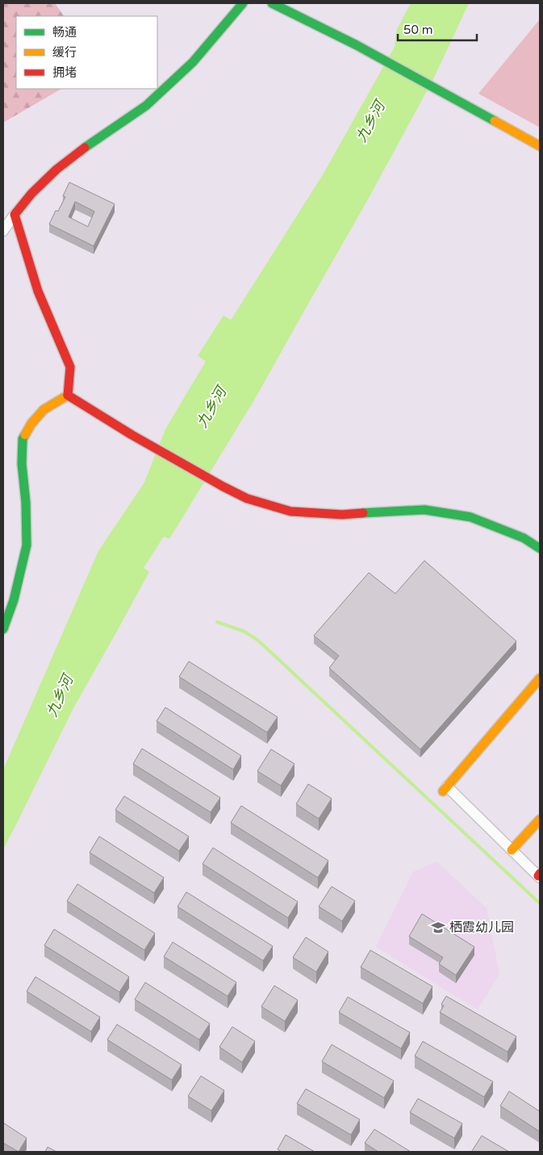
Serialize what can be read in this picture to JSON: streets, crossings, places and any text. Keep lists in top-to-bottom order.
{
  "water": ["九乡河"],
  "places": {
    "school or university": ["栖霞幼儿园"]
  },
  "legend": ["畅通", "缓行", "拥堵"],
  "scale_bar": "50 m"
}
